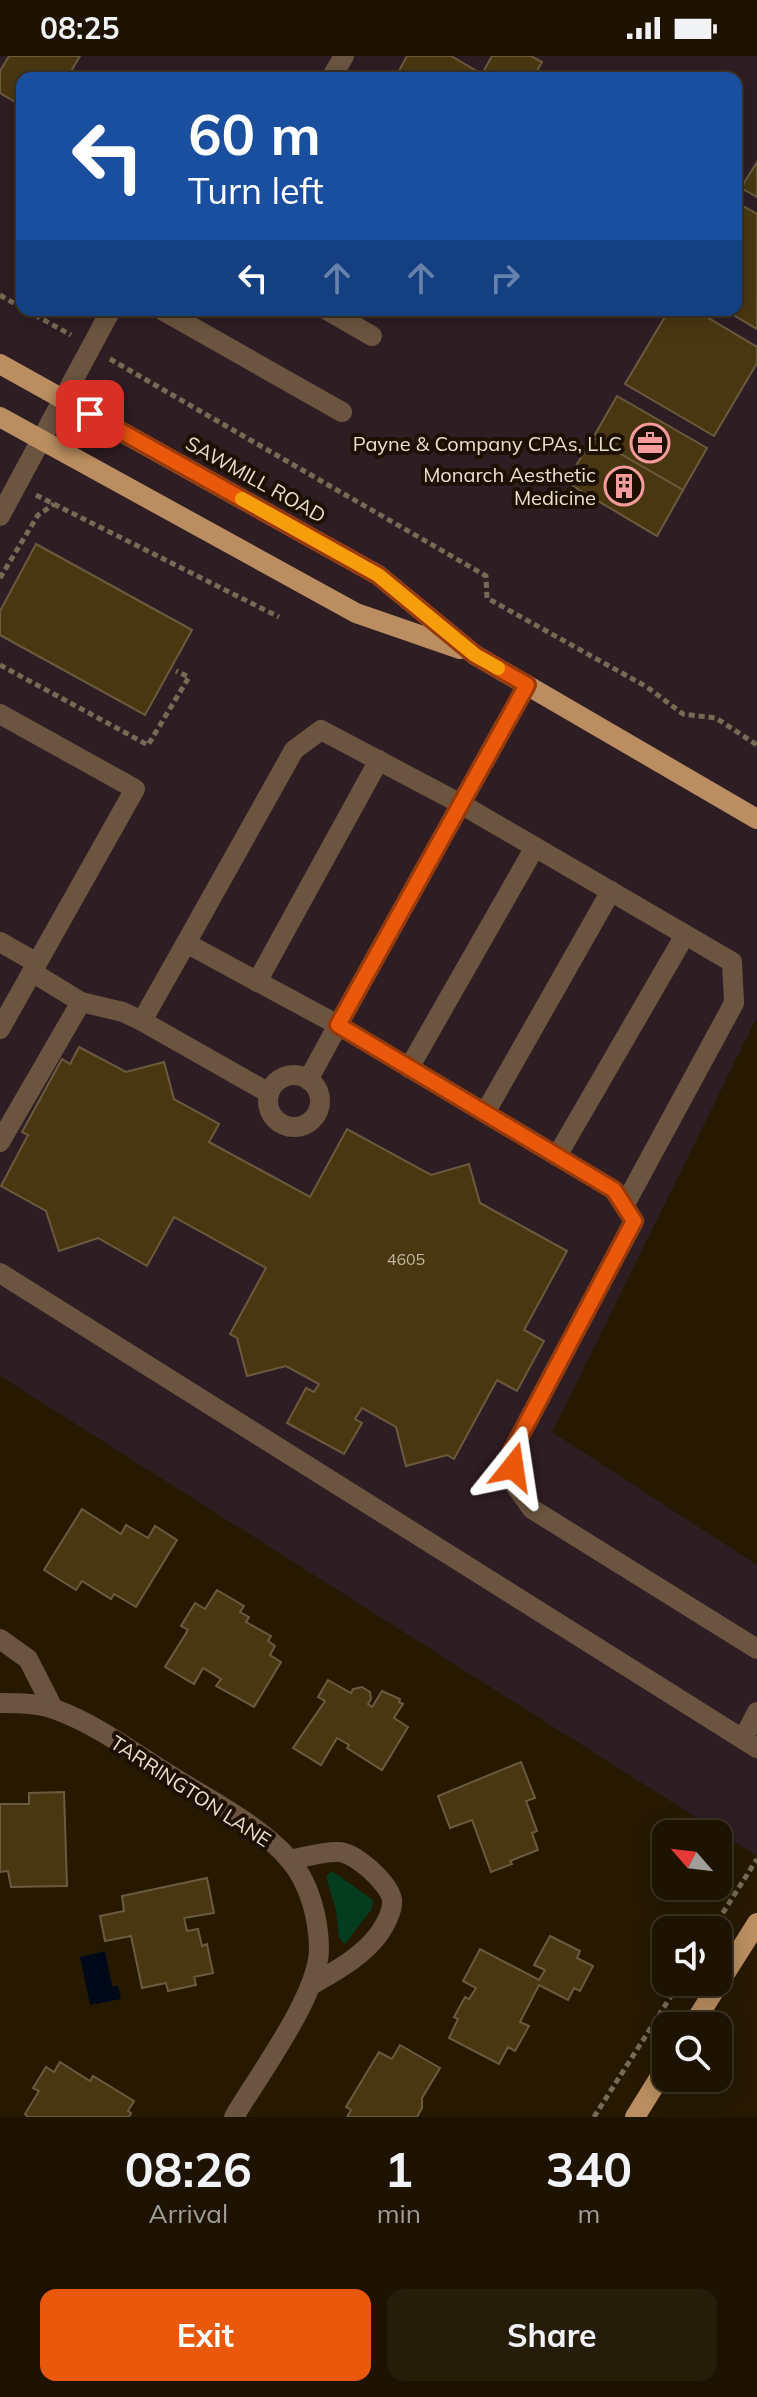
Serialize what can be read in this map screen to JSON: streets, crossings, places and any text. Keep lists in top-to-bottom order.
{
  "streets": {
    "main road": ["SAWMILL ROAD"],
    "street": ["TARRINGTON LANE"]
  },
  "places": {
    "office": ["Payne & Company CPAs, LLC"],
    "building": ["Monarch Aesthetic Medicine"]
  },
  "house_numbers": ["4605"],
  "north": "top left",
  "page": {
    "status": "08:25",
    "turn": ["60 m", "Turn left"],
    "eta": [
      "08:26",
      "Arrival",
      "1",
      "min",
      "340",
      "m"
    ],
    "buttons": ["Exit", "Share"]
  }
}
